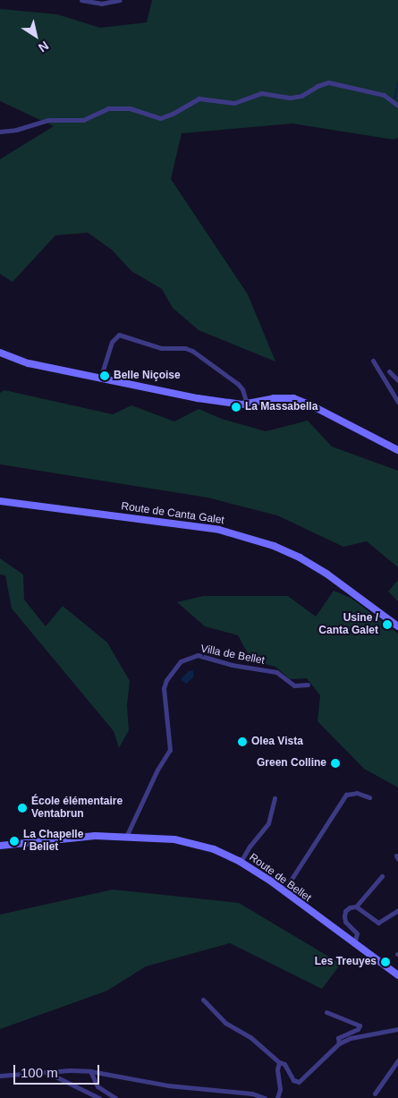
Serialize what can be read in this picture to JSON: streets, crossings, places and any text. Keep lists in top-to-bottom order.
{
  "streets": {
    "street": ["Route de Canta Galet", "Villa de Bellet", "Route de Bellet"]
  },
  "crossings": [
    ["Villa de Bellet", "Route de Bellet"]
  ],
  "places": [
    "Belle Niçoise",
    "La Massabella",
    "Usine / Canta Galet",
    "Olea Vista",
    "Green Colline",
    "École élémentaire Ventabrun",
    "La Chapelle / Bellet",
    "Les Treuyes"
  ],
  "scale_bar": "100 m",
  "north": "bottom right"
}
